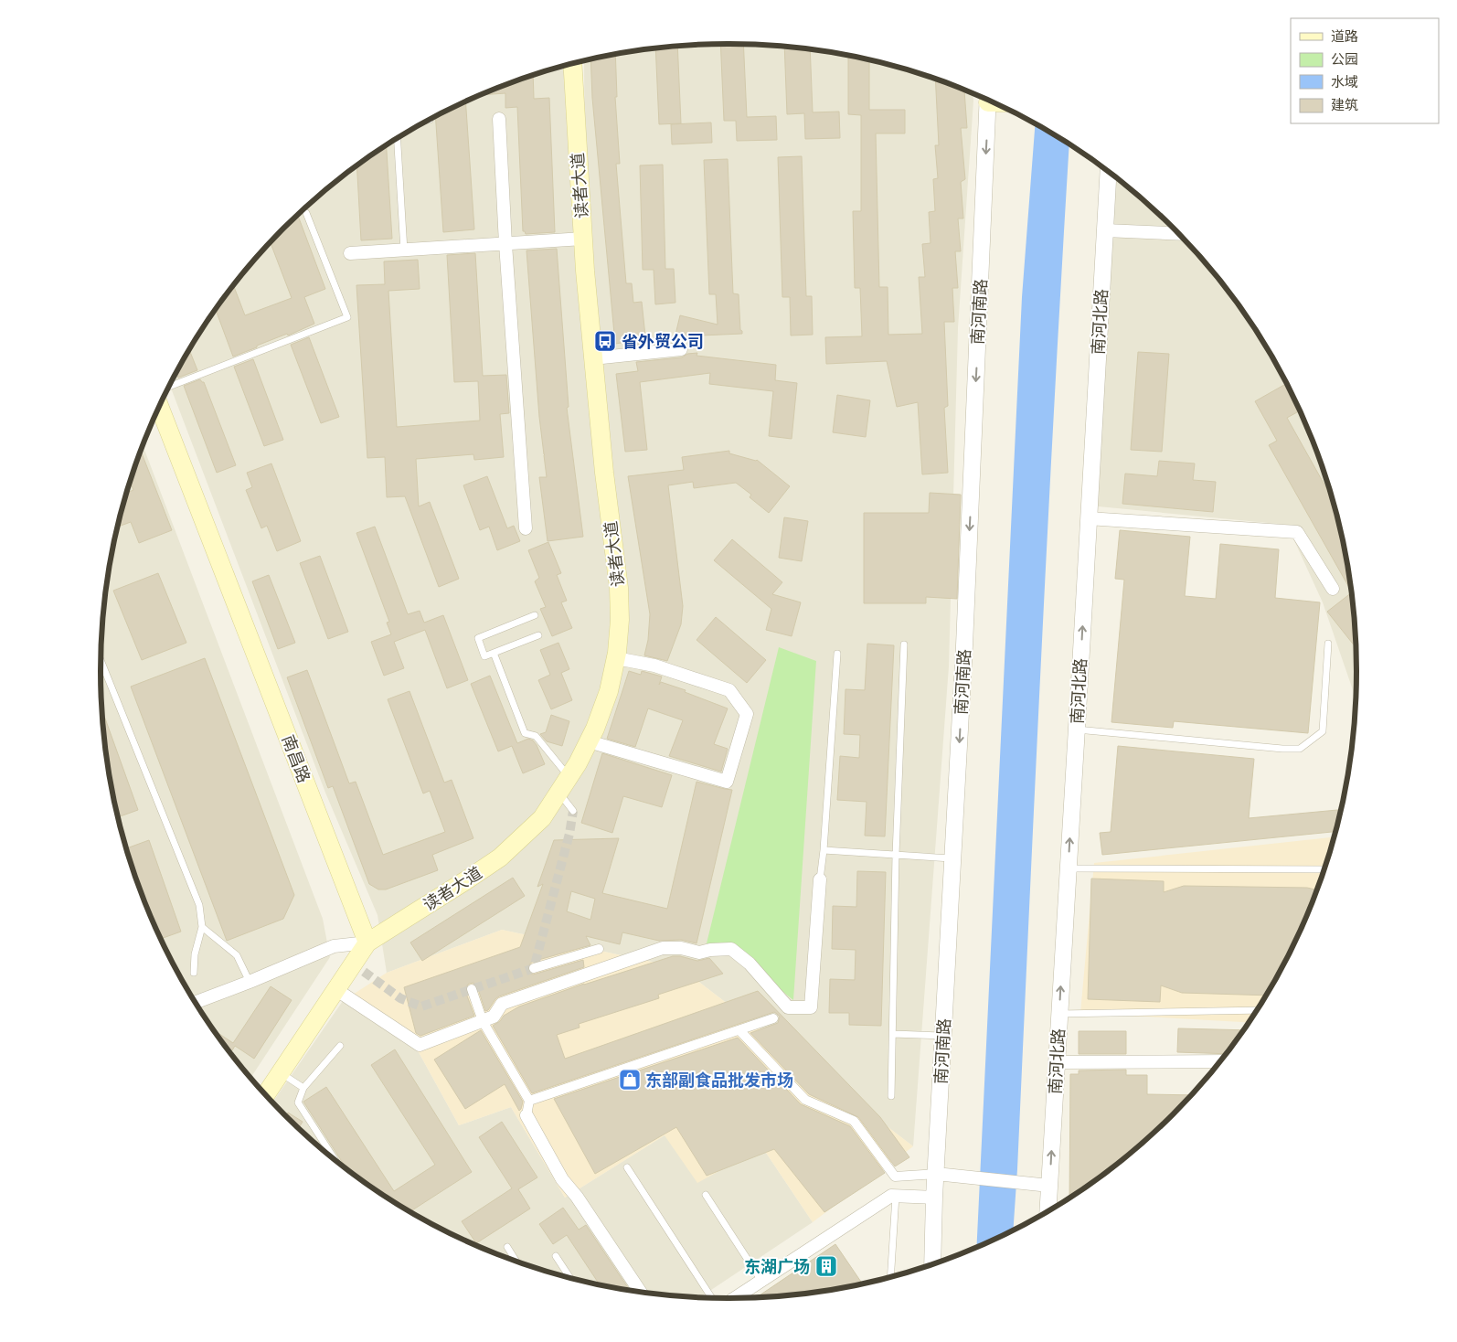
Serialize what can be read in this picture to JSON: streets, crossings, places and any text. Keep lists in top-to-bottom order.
{
  "streets": {
    "main road": ["读者大道", "南昌路"],
    "street": ["南河南路", "南河北路"]
  },
  "crossings": [
    ["读者大道", "南昌路"]
  ],
  "one_way": ["南河南路", "南河北路"],
  "places": {
    "bus stop": ["省外贸公司"],
    "shop": ["东部副食品批发市场"],
    "building": ["东湖广场"]
  },
  "legend": [
    "道路",
    "公园",
    "水域",
    "建筑"
  ]
}
